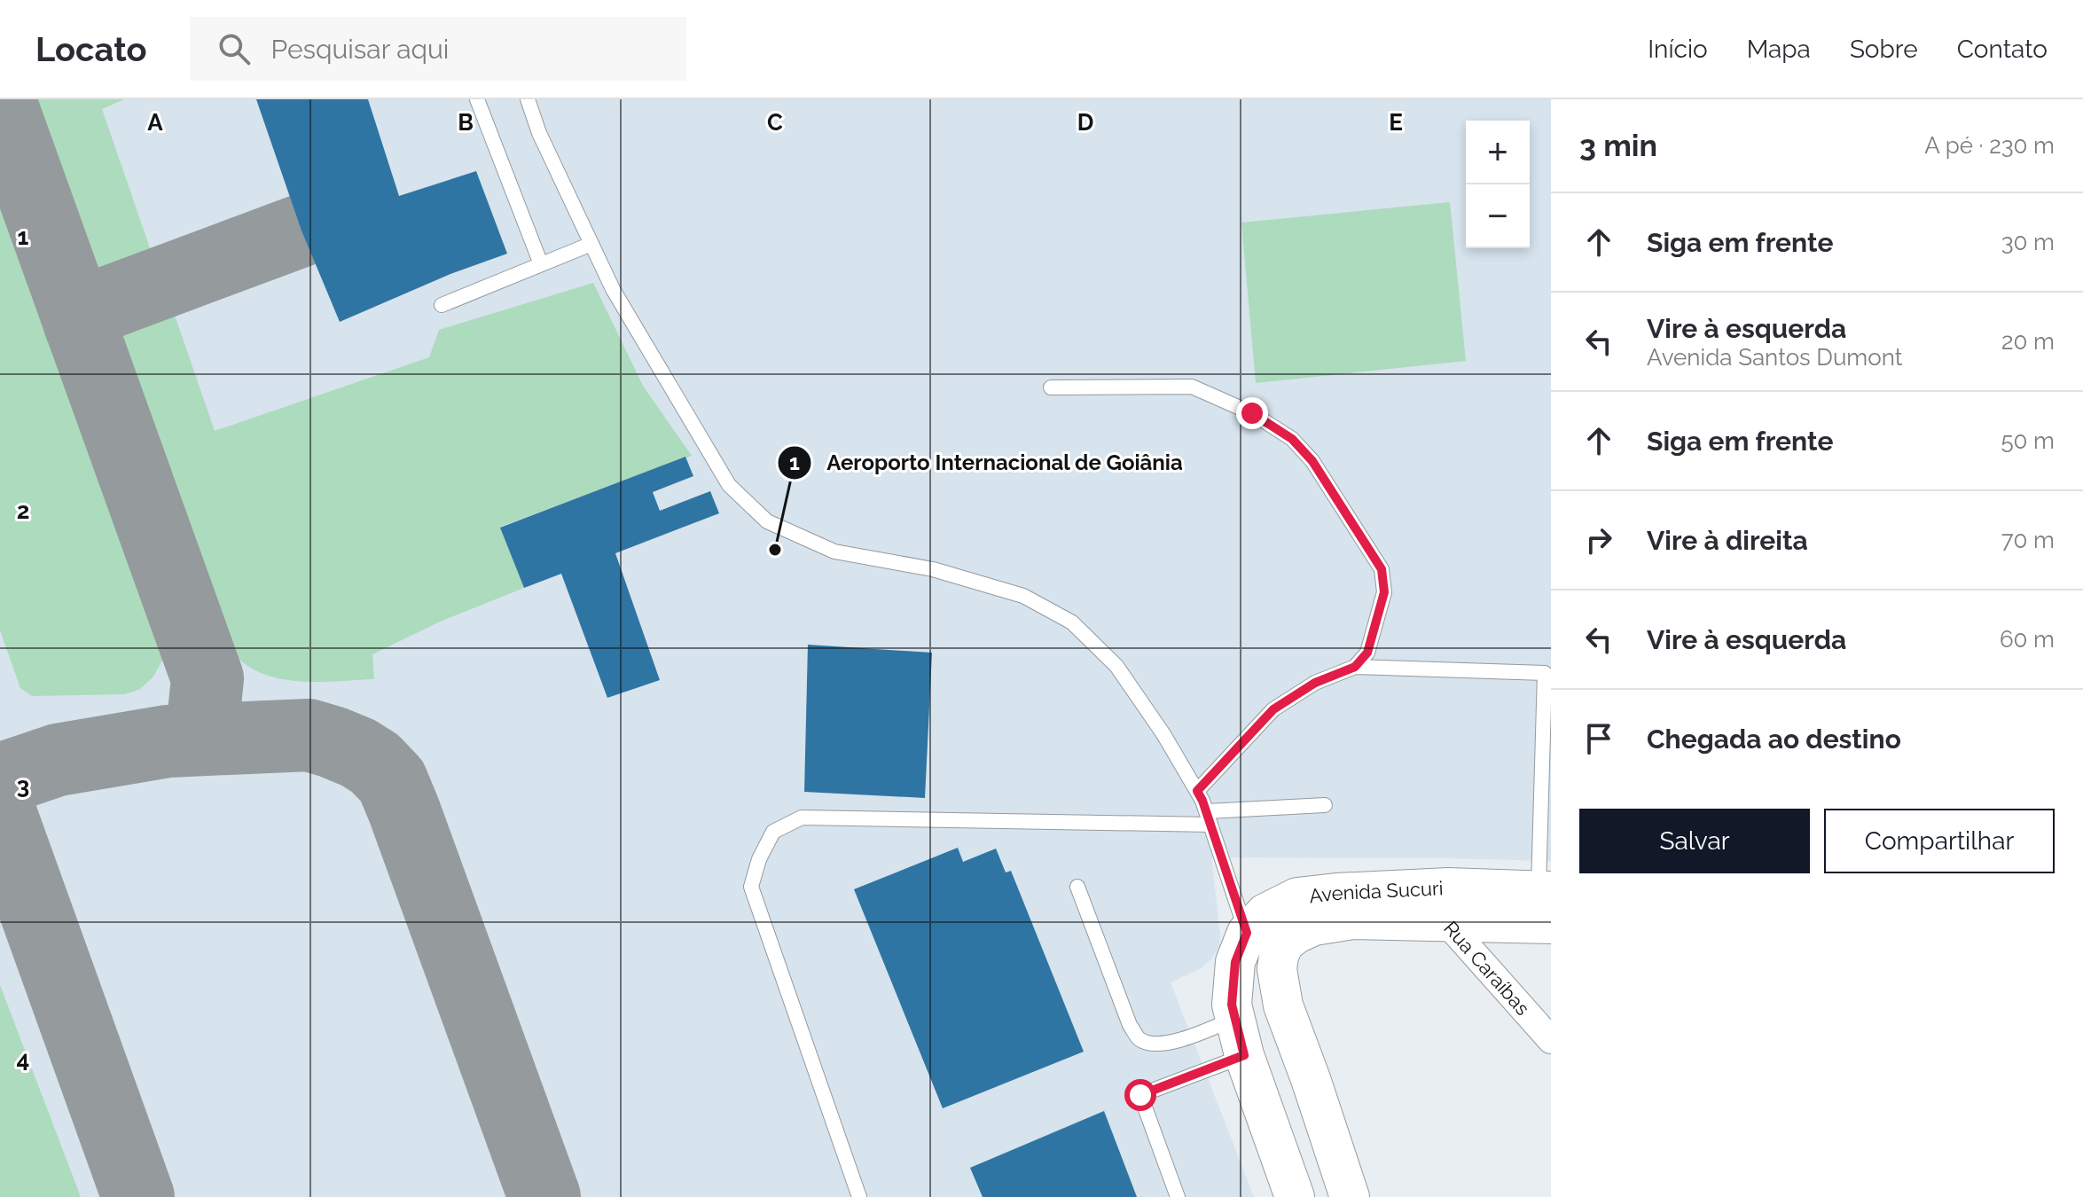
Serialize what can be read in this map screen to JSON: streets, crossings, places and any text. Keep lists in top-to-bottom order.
{
  "streets": {
    "main road": ["Avenida Sucuri"],
    "street": ["Rua Caraíbas"]
  },
  "crossings": [
    ["Avenida Sucuri", "Rua Caraíbas"]
  ],
  "places": ["Aeroporto Internacional de Goiânia"],
  "page": {
    "header": "Locato",
    "search": "Pesquisar aqui",
    "nav": [
      "Início",
      "Mapa",
      "Sobre",
      "Contato"
    ],
    "heading": ["3 min", "A pé · 230 m"],
    "map_buttons": ["+", "−"],
    "list": [
      ["Siga em frente", "30 m"],
      ["Vire à esquerda", "Avenida Santos Dumont", "20 m"],
      ["Siga em frente", "50 m"],
      ["Vire à direita", "70 m"],
      ["Vire à esquerda", "60 m"],
      "Chegada ao destino"
    ],
    "buttons": ["Salvar", "Compartilhar"]
  },
  "grid": {
    "columns": [
      "A",
      "B",
      "C",
      "D",
      "E"
    ],
    "rows": [
      "1",
      "2",
      "3",
      "4"
    ]
  }
}
